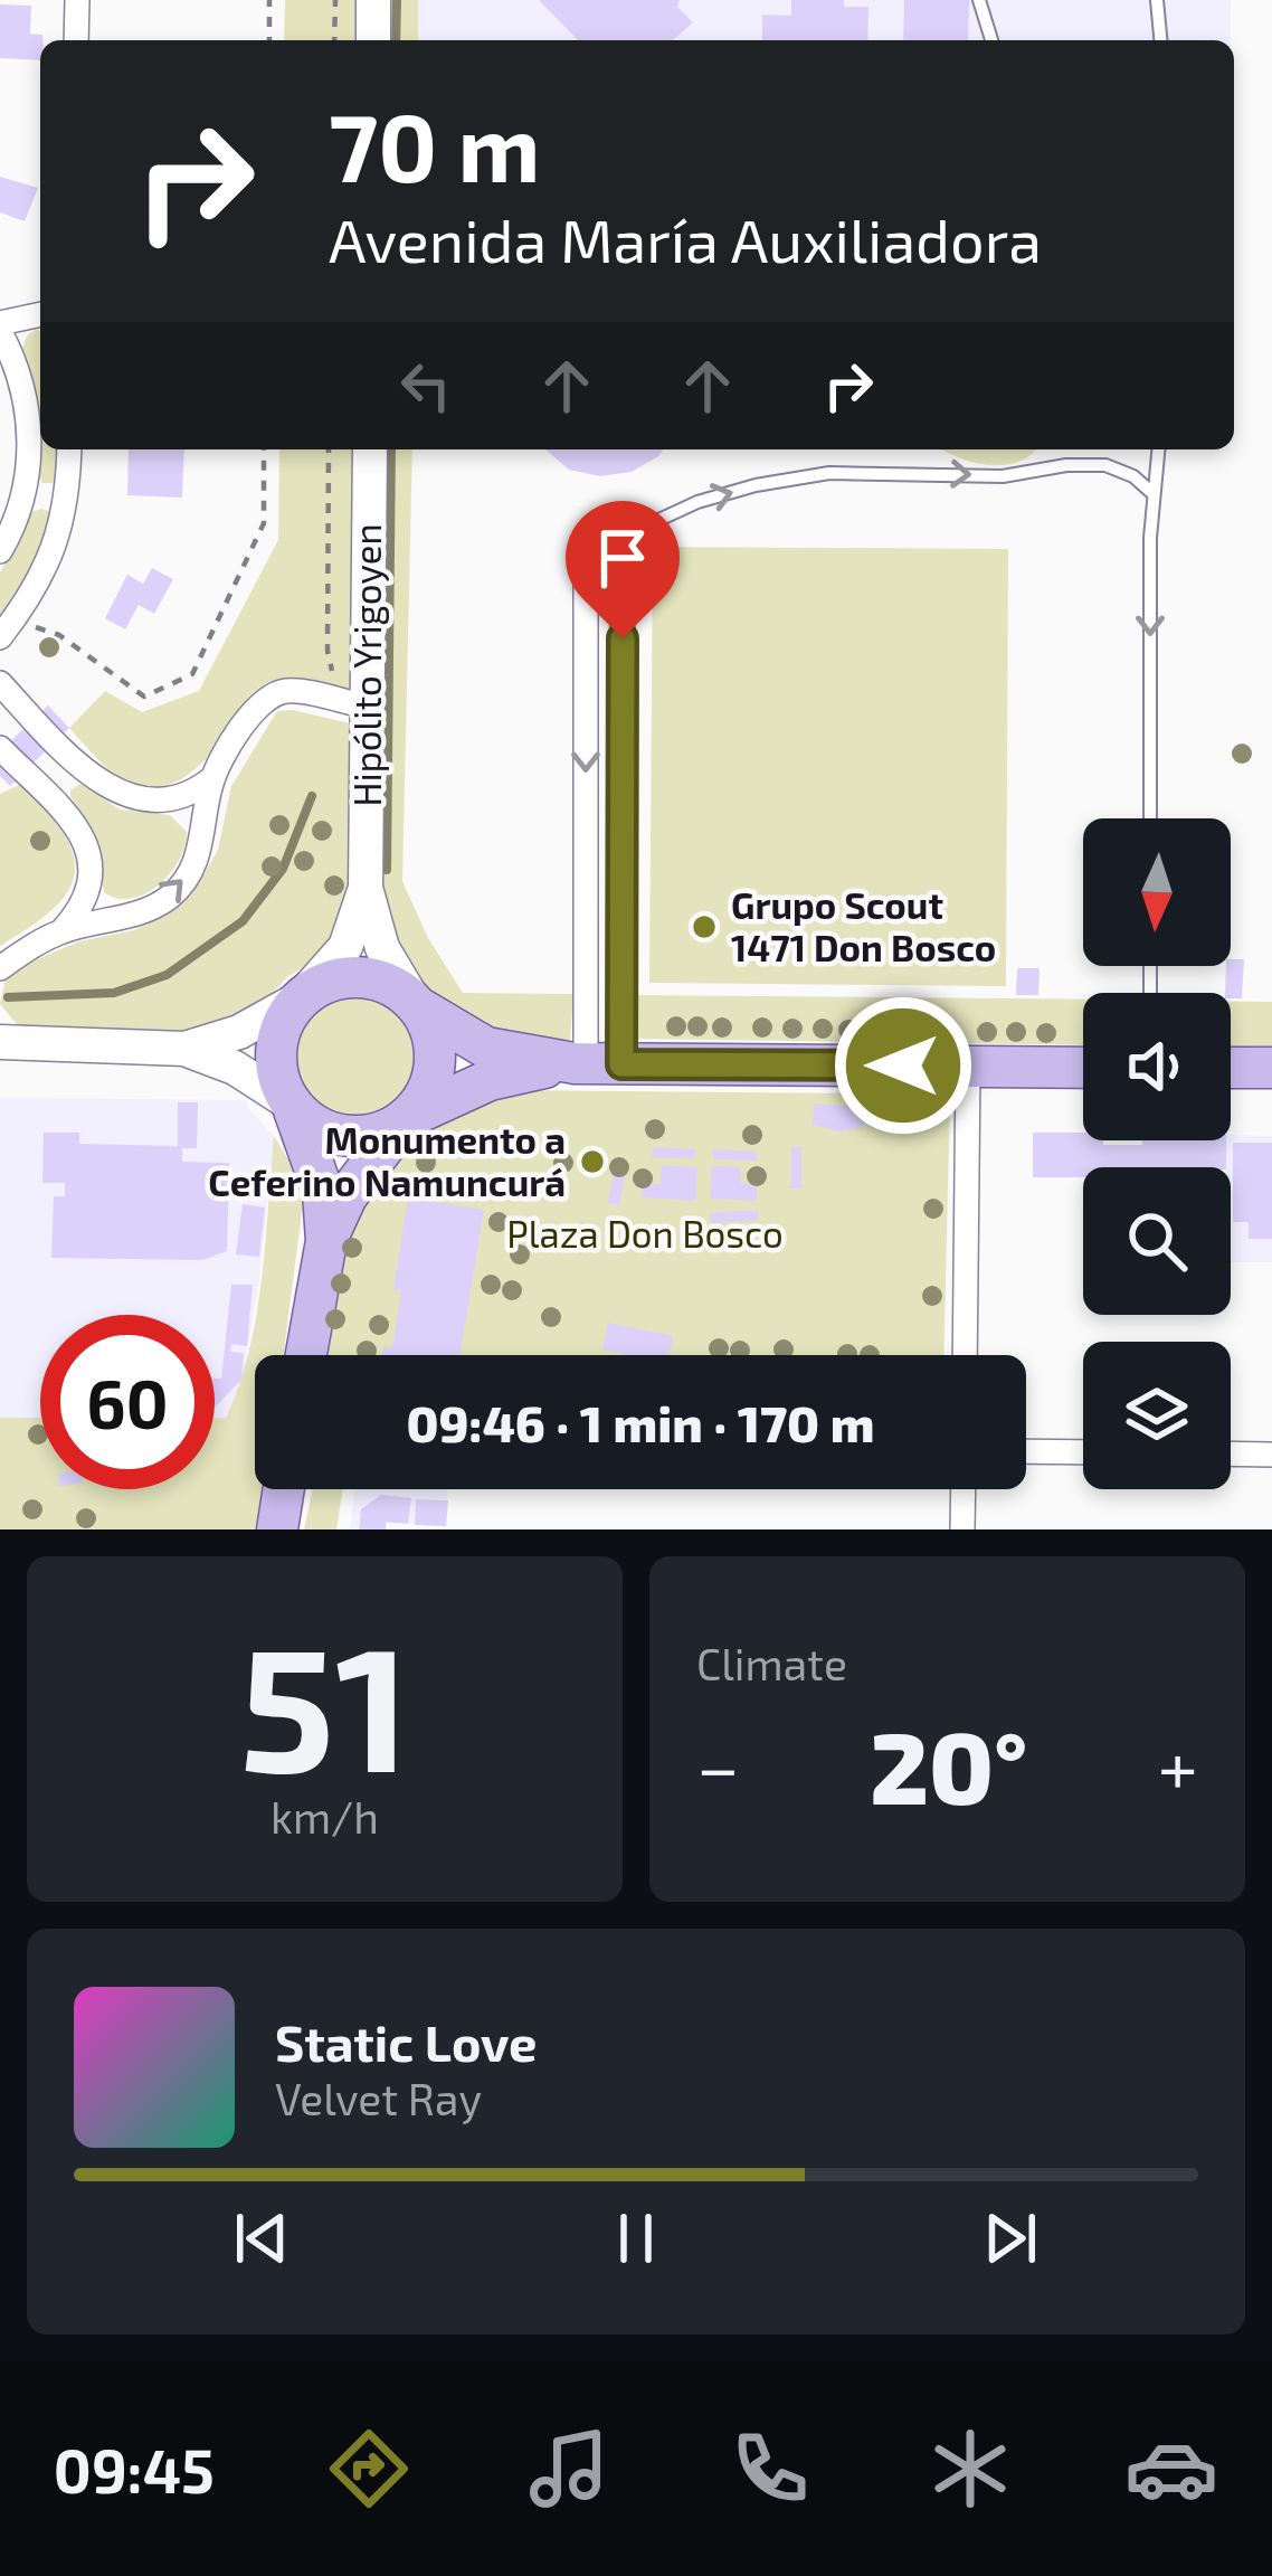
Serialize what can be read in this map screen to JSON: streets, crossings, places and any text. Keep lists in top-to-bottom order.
{
  "streets": {
    "main road": ["Hipólito Yrigoyen"]
  },
  "parks": ["Plaza Don Bosco"],
  "places": ["Grupo Scout 1471 Don Bosco", "Monumento a Ceferino Namuncurá"],
  "north": "bottom",
  "page": {
    "turn": ["70 m", "Avenida María Auxiliadora"],
    "limit": "60",
    "trip": "09:46 · 1 min · 170 m",
    "tile": [
      ["51", "km/h"],
      "Climate"
    ],
    "heat": ["−", "20°", "+"],
    "song": ["Static Love", "Velvet Ray"],
    "tabs": "09:45"
  }
}
